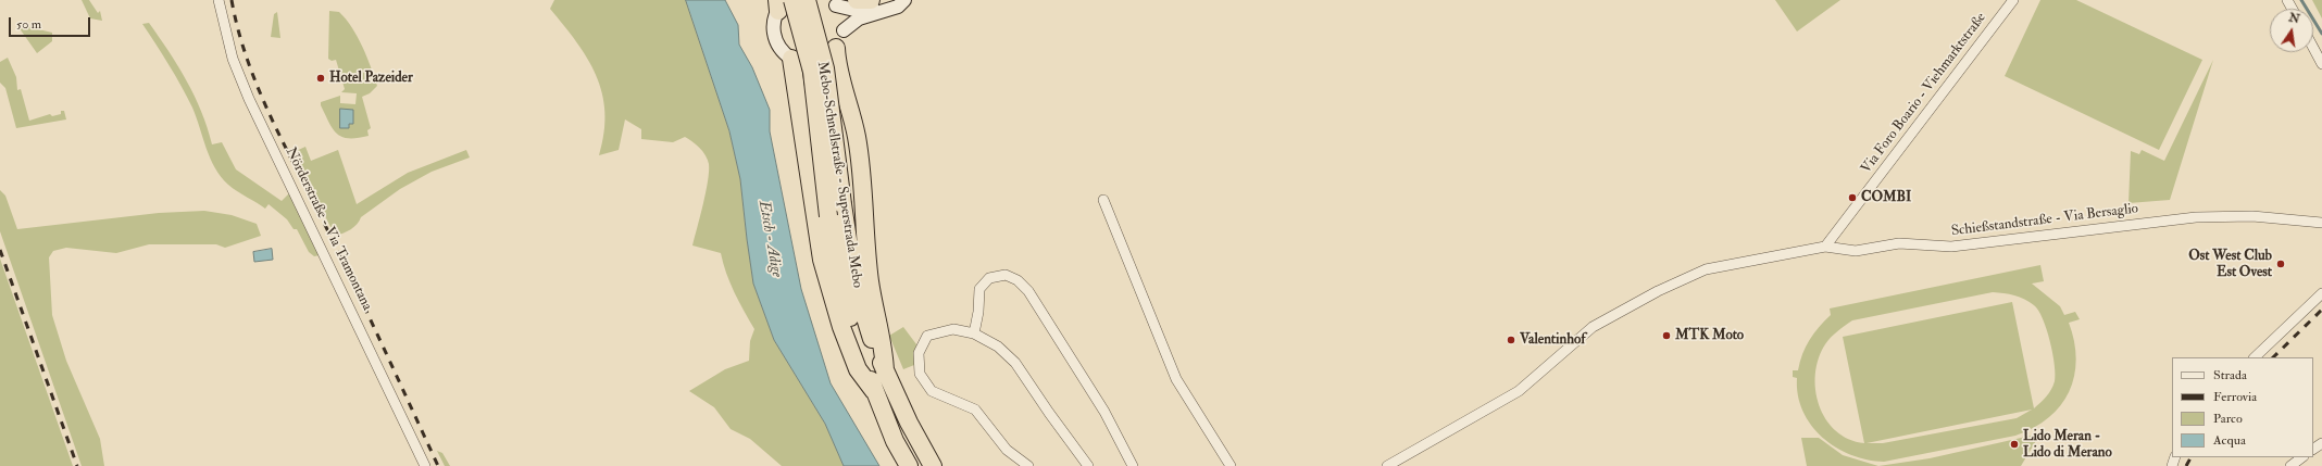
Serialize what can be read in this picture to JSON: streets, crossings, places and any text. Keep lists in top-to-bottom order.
{
  "streets": {
    "highway": ["Mebo-Schnellstraße - Superstrada Mebo"],
    "street": ["Via Foro Boario - Viehmarktstraße", "Schießstandstraße - Via Bersaglio", "Nörderstraße - Via Tramontana"]
  },
  "crossings": [
    ["Via Foro Boario - Viehmarktstraße", "Schießstandstraße - Via Bersaglio"]
  ],
  "water": ["Etsch - Adige"],
  "places": [
    "Hotel Pazeider",
    "COMBI",
    "Ost West Club Est Ovest",
    "MTK Moto",
    "Valentinhof",
    "Lido Meran - Lido di Merano"
  ],
  "legend": [
    "Strada",
    "Ferrovia",
    "Parco",
    "Acqua"
  ],
  "scale_bar": "50 m",
  "north": "top"
}
